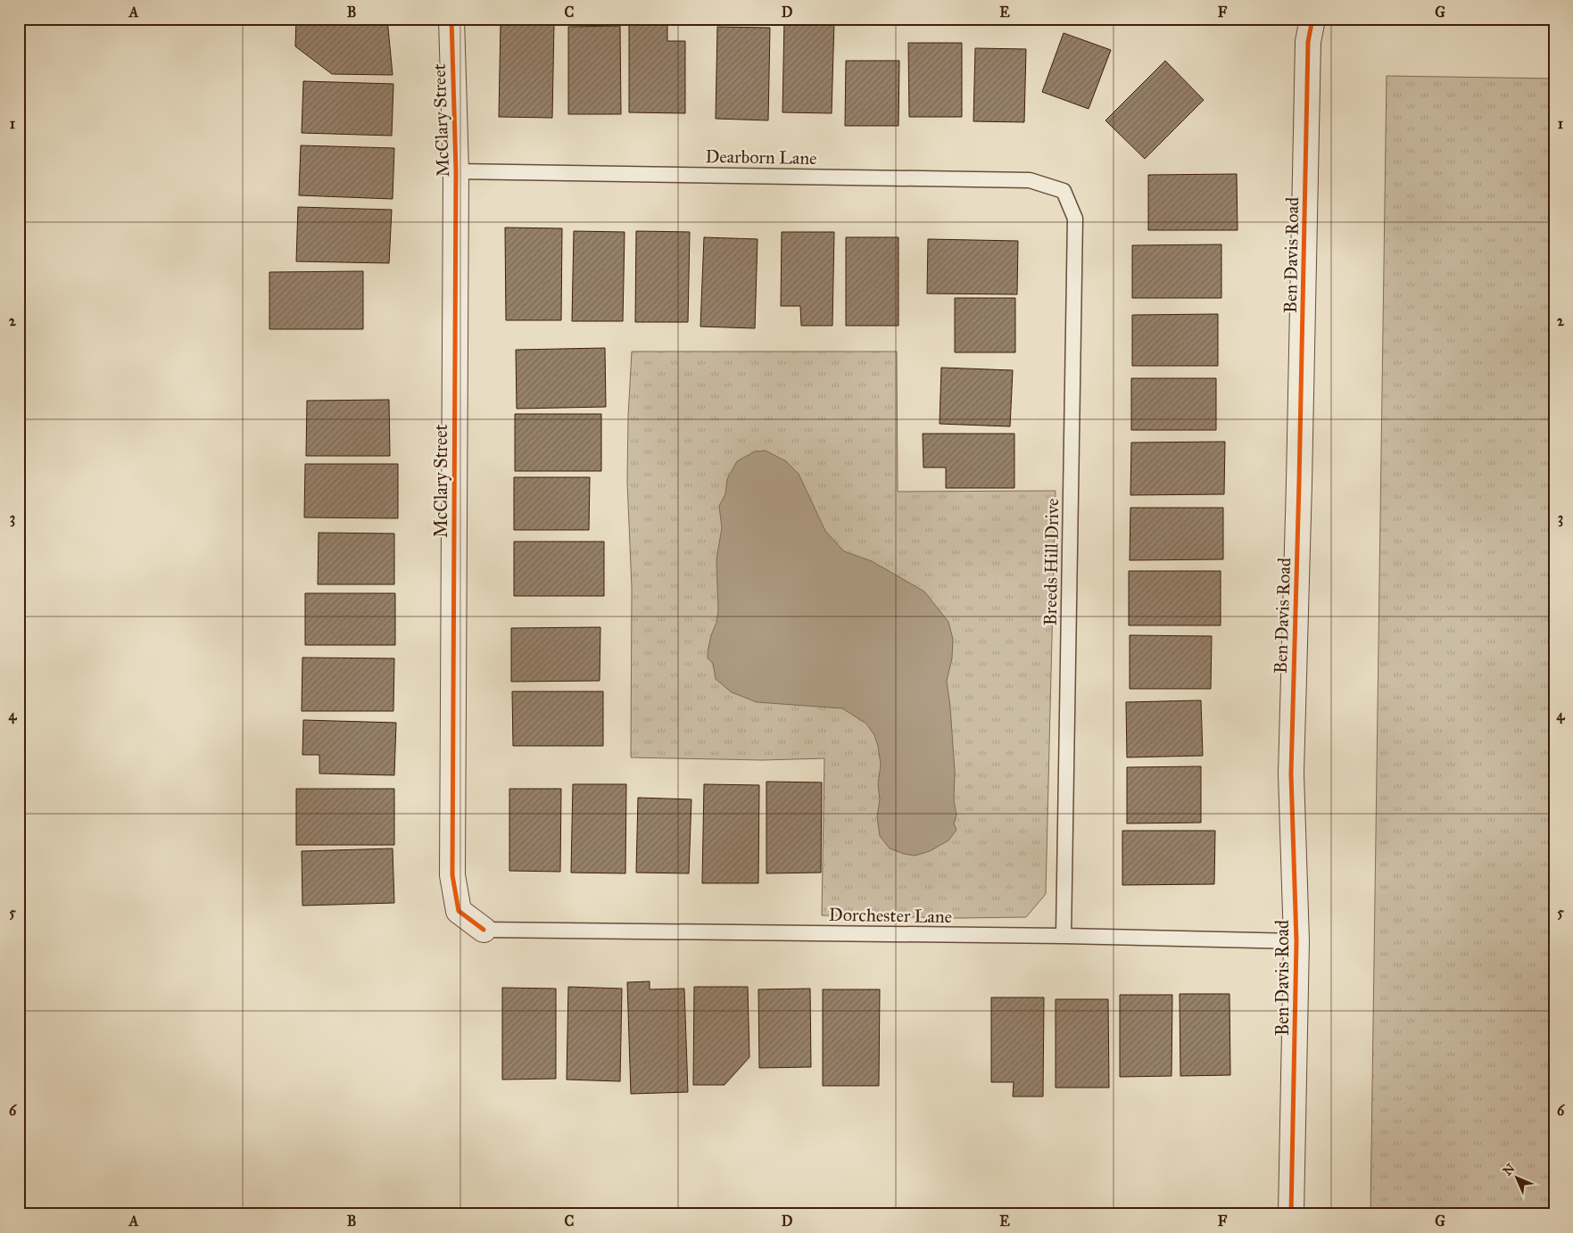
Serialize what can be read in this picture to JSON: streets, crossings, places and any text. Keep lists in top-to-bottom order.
{
  "streets": {
    "street": ["McClary Street", "Ben Davis Road"],
    "lane": ["Dearborn Lane", "Breeds Hill Drive", "Dorchester Lane"]
  },
  "crossings": [
    ["McClary Street", "Dearborn Lane"],
    ["McClary Street", "Dorchester Lane"],
    ["Dearborn Lane", "Breeds Hill Drive"],
    ["Ben Davis Road", "Dorchester Lane"],
    ["Breeds Hill Drive", "Dorchester Lane"]
  ],
  "north": "top left",
  "grid": {
    "columns": [
      "A",
      "B",
      "C",
      "D",
      "E",
      "F",
      "G"
    ],
    "rows": [
      "1",
      "2",
      "3",
      "4",
      "5",
      "6"
    ]
  }
}
